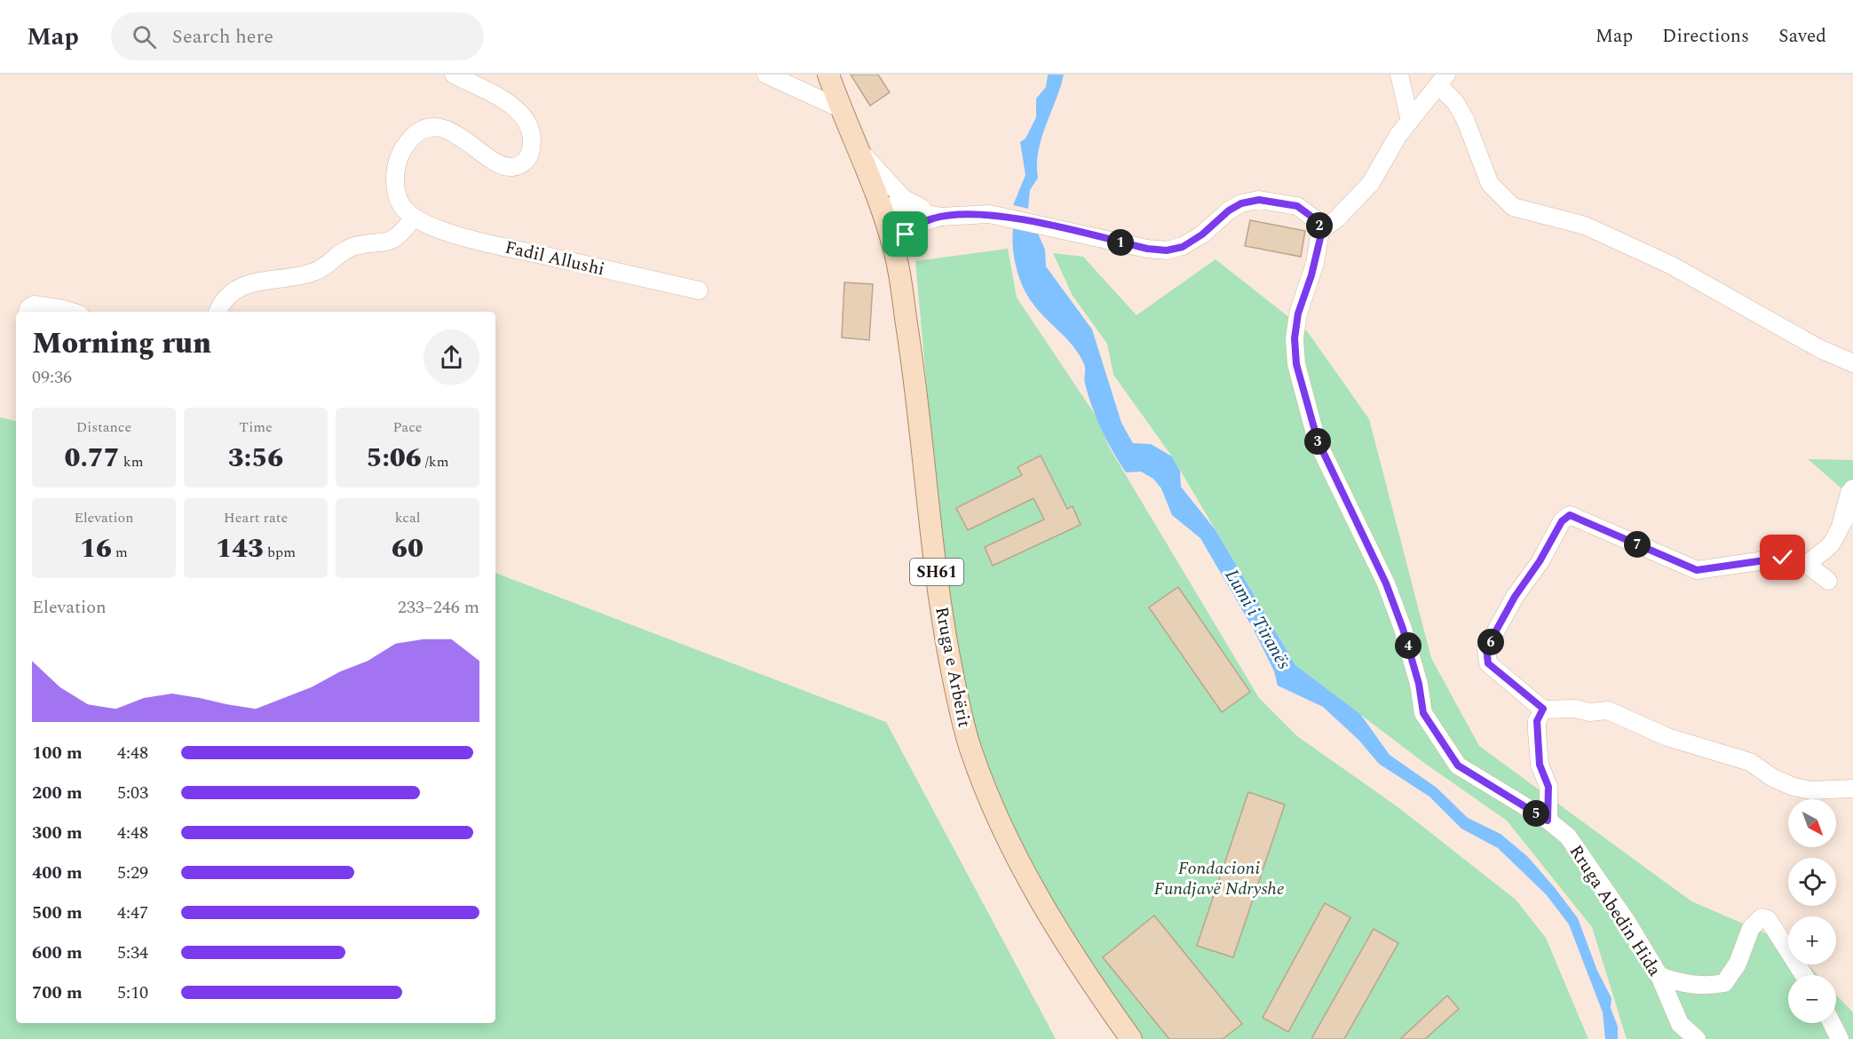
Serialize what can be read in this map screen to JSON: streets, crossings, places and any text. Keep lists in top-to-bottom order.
{
  "streets": {
    "main road": ["SH61", "Rruga e Arbërit"],
    "street": ["Fadil Allushi", "Rruga Abedin Hida"]
  },
  "water": ["Lumi i Tiranës"],
  "parks": ["Fondacioni Fundjavë Ndryshe"],
  "north": "bottom right",
  "page": {
    "header": "Map",
    "search": "Search here",
    "nav": ["Map", "Directions", "Saved"],
    "pins": [
      "2",
      "1",
      "3",
      "7",
      "6",
      "4",
      "5"
    ],
    "heading": ["Morning run", "09:36"],
    "stats": [
      ["Distance", "0.77 km"],
      ["Time", "3:56"],
      ["Pace", "5:06 /km"],
      ["Elevation", "16 m"],
      ["Heart rate", "143 bpm"],
      ["kcal", "60"]
    ],
    "chart": ["Elevation", "233–246 m"],
    "list": [
      {
        "name": "100 m",
        "note": "4:48"
      },
      {
        "name": "200 m",
        "note": "5:03"
      },
      {
        "name": "300 m",
        "note": "4:48"
      },
      {
        "name": "400 m",
        "note": "5:29"
      },
      {
        "name": "500 m",
        "note": "4:47"
      },
      {
        "name": "600 m",
        "note": "5:34"
      },
      {
        "name": "700 m",
        "note": "5:10"
      }
    ],
    "map_buttons": ["+", "−"]
  }
}
